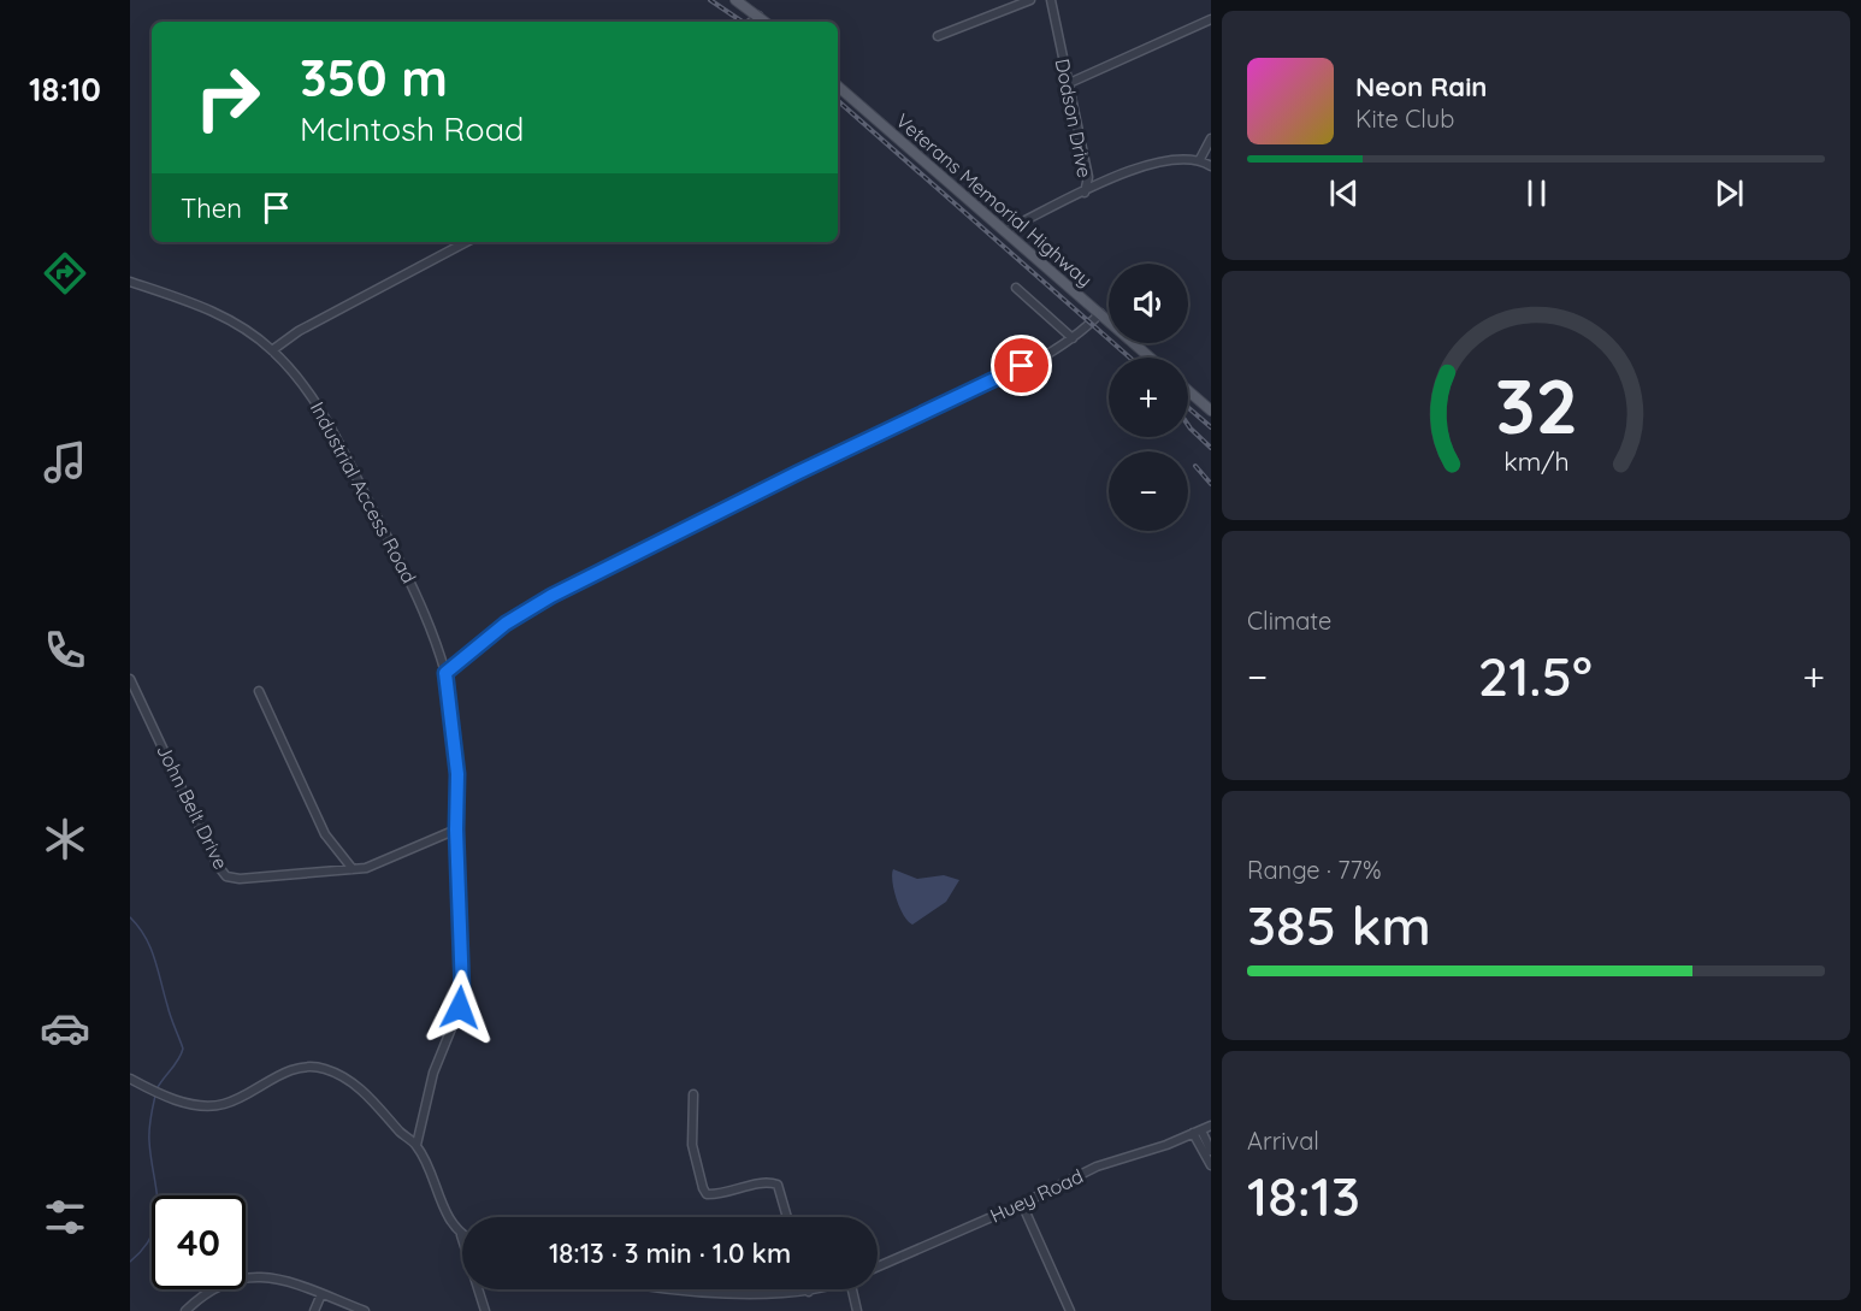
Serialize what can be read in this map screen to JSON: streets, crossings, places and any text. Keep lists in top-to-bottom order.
{
  "streets": {
    "main road": ["Veterans Memorial Highway"],
    "street": [
      "Dodson Drive",
      "Industrial Access Road",
      "John Belt Drive",
      "Huey Road"
    ]
  },
  "crossings": [
    ["Dodson Drive", "Veterans Memorial Highway"],
    ["Industrial Access Road", "John Belt Drive"]
  ],
  "page": {
    "tabs": "18:10",
    "turn": ["350 m", "McIntosh Road"],
    "song": ["Neon Rain", "Kite Club"],
    "then": "Then",
    "map_buttons": ["+", "−"],
    "tile": [
      "Climate",
      ["Range · 77%", "385 km"],
      ["Arrival", "18:13"]
    ],
    "heat": ["−", "21.5°", "+"],
    "limit": "40",
    "trip": "18:13 · 3 min · 1.0 km",
    "gauge": ["32", "km/h"]
  }
}
